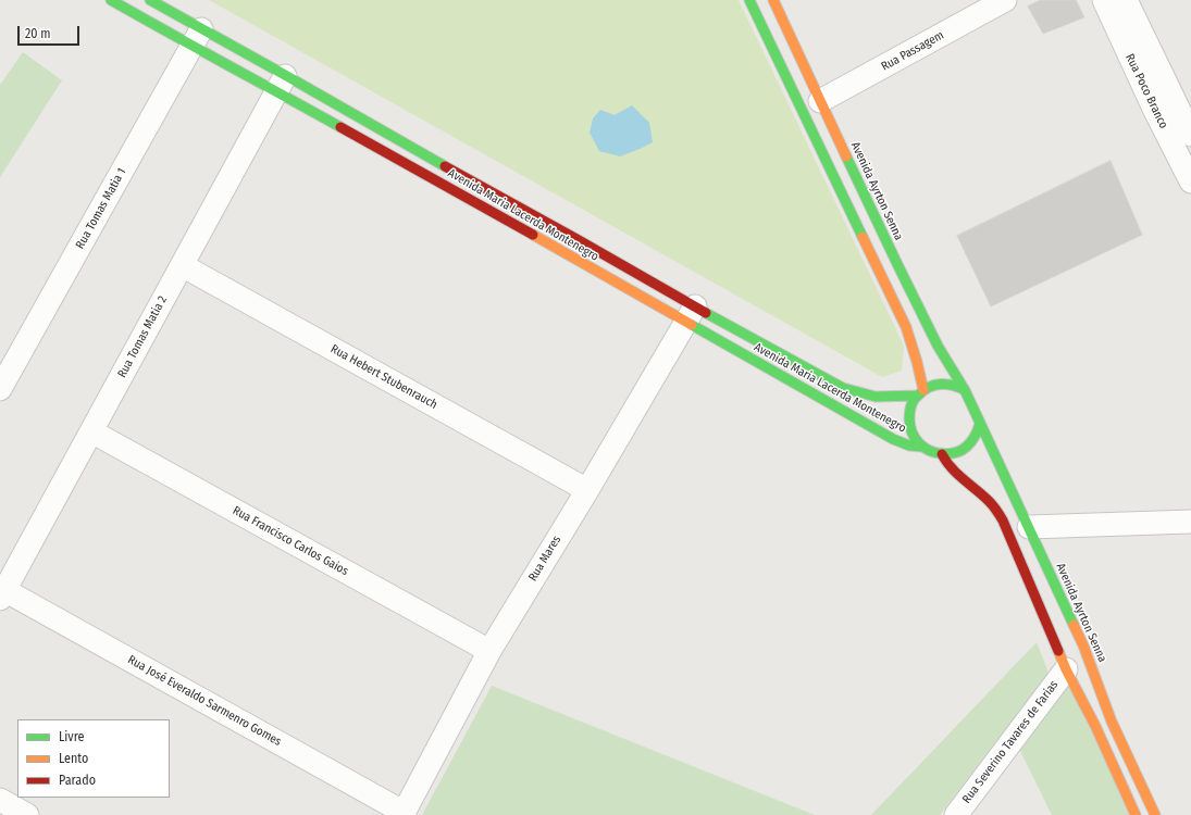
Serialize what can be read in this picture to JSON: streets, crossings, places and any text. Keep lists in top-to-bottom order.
{
  "streets": {
    "main road": ["Avenida Ayrton Senna", "Avenida Maria Lacerda Montenegro"],
    "street": [
      "Rua Passagem",
      "Rua Poco Branco",
      "Rua Tomas Matia 1",
      "Rua Tomas Matia 2",
      "Rua Hebert Stubenrauch",
      "Rua Francisco Carlos Gaios",
      "Rua Mares",
      "Rua José Everaldo Sarmenro Gomes",
      "Rua Severino Tavares de Farias"
    ]
  },
  "crossings": [
    ["Rua Passagem", "Avenida Ayrton Senna"],
    ["Avenida Ayrton Senna", "Avenida Maria Lacerda Montenegro"],
    ["Rua Tomas Matia 1", "Avenida Maria Lacerda Montenegro"],
    ["Avenida Maria Lacerda Montenegro", "Rua Tomas Matia 2"],
    ["Avenida Maria Lacerda Montenegro", "Rua Mares"],
    ["Rua Tomas Matia 2", "Rua Hebert Stubenrauch"],
    ["Rua Tomas Matia 2", "Rua Francisco Carlos Gaios"],
    ["Rua Tomas Matia 2", "Rua José Everaldo Sarmenro Gomes"],
    ["Rua Hebert Stubenrauch", "Rua Mares"],
    ["Rua Francisco Carlos Gaios", "Rua Mares"],
    ["Rua Mares", "Rua José Everaldo Sarmenro Gomes"]
  ],
  "legend": ["Livre", "Lento", "Parado"],
  "scale_bar": "20 m"
}
